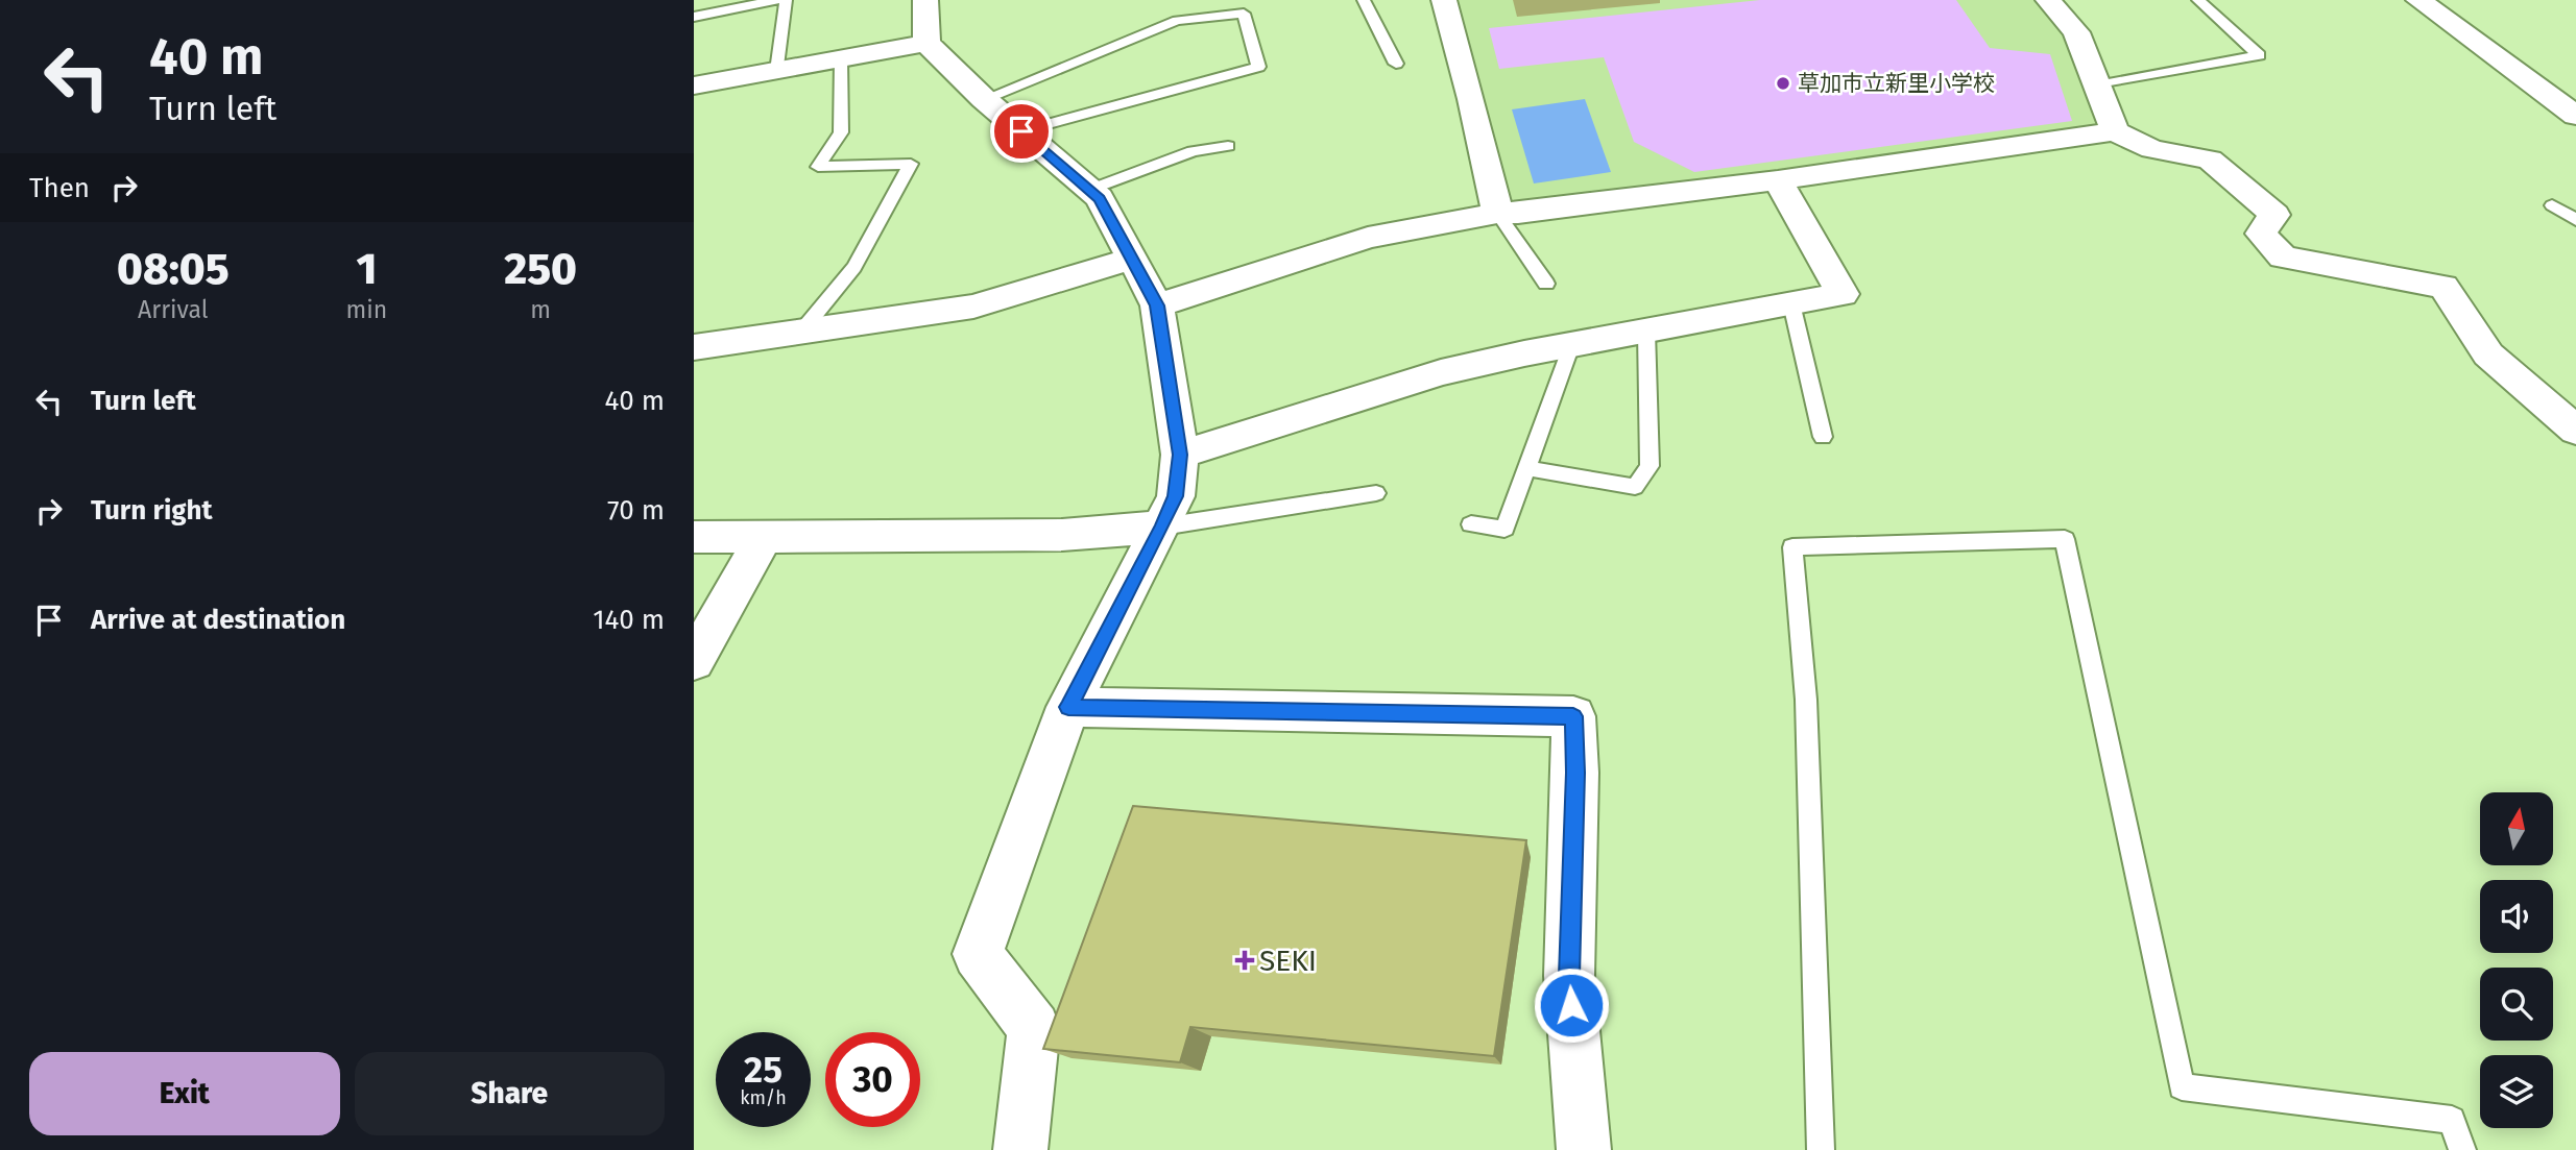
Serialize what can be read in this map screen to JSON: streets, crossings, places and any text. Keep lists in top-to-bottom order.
{
  "places": {
    "other": ["草加市立新里小学校"],
    "health": ["SEKI"]
  },
  "north": "top",
  "page": {
    "turn": ["40 m", "Turn left"],
    "then": "Then",
    "eta": [
      "08:05",
      "Arrival",
      "1",
      "min",
      "250",
      "m"
    ],
    "list": [
      {
        "name": "Turn left",
        "value": "40 m"
      },
      {
        "name": "Turn right",
        "value": "70 m"
      },
      {
        "name": "Arrive at destination",
        "value": "140 m"
      }
    ],
    "speed": "25 km/h",
    "limit": "30",
    "buttons": ["Exit", "Share"]
  }
}
